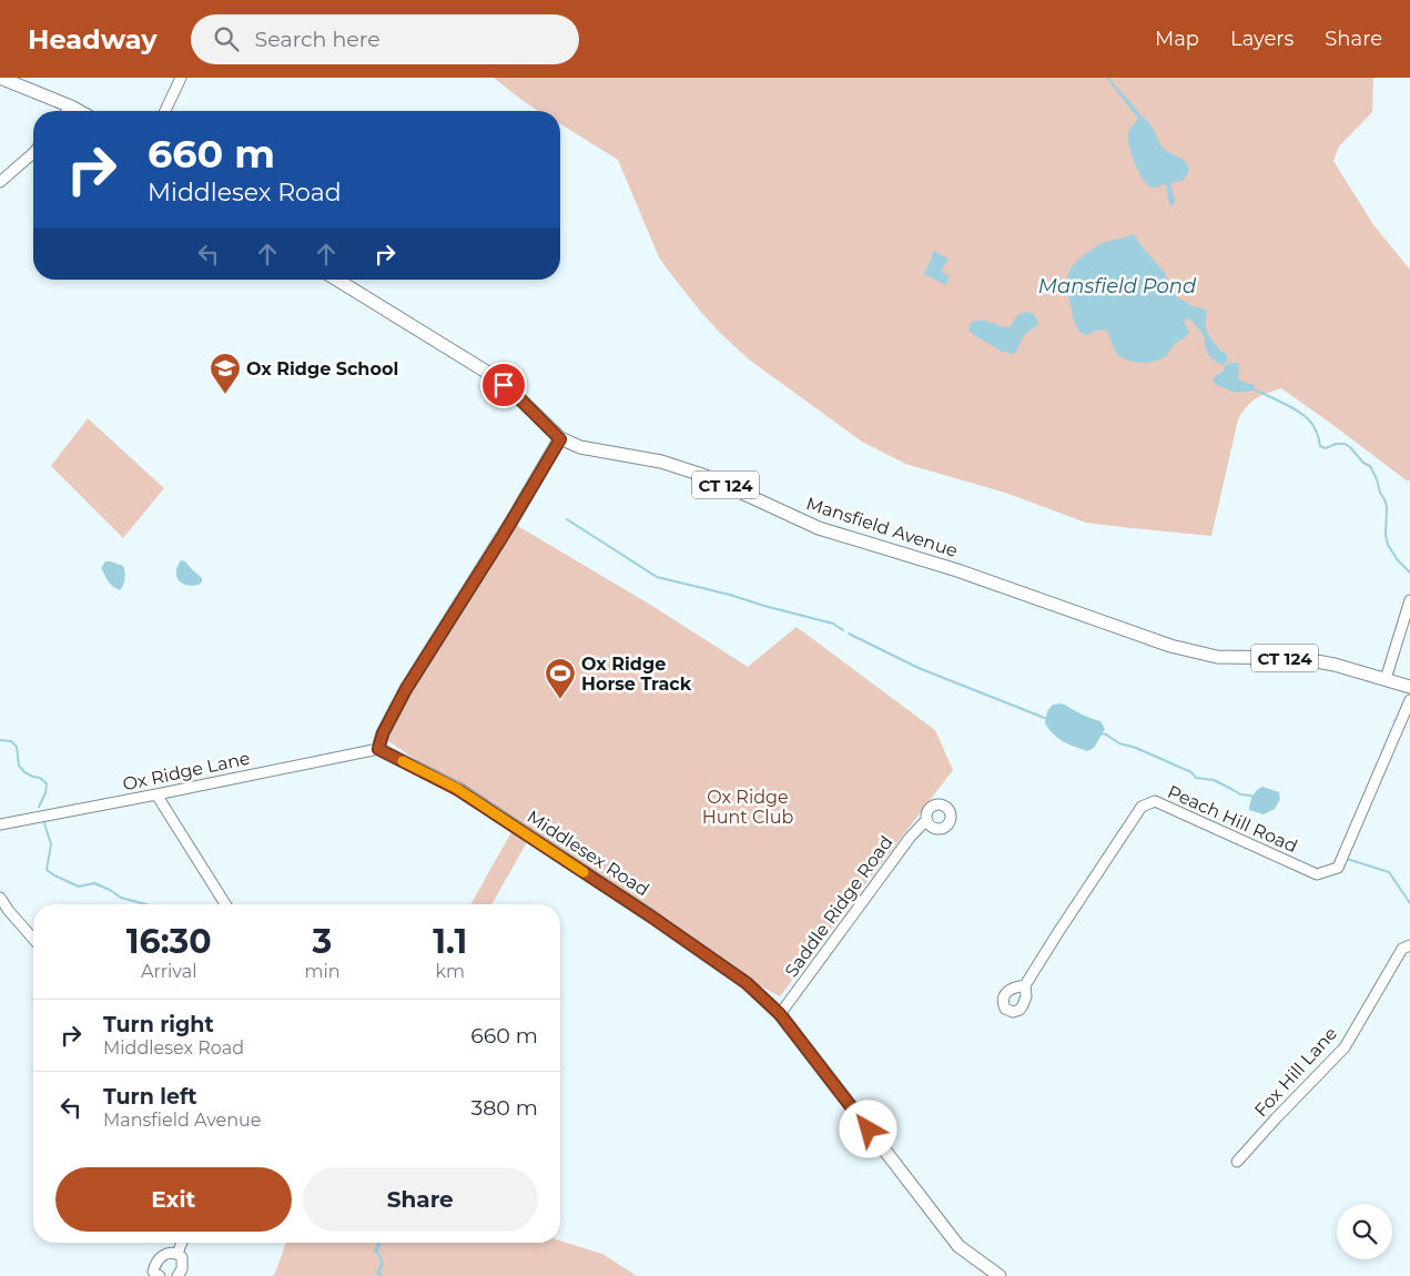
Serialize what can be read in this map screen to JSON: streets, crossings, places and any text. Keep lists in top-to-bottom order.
{
  "streets": {
    "main road": ["CT 124", "Mansfield Avenue", "Middlesex Road"],
    "street": [
      "Ox Ridge Lane",
      "Peach Hill Road",
      "Saddle Ridge Road",
      "Fox Hill Lane"
    ]
  },
  "crossings": [
    ["Ox Ridge Lane", "Middlesex Road"],
    ["Middlesex Road", "Saddle Ridge Road"]
  ],
  "water": ["Mansfield Pond"],
  "parks": ["Ox Ridge Hunt Club"],
  "places": {
    "school or university": ["Ox Ridge School"],
    "sports": ["Ox Ridge Horse Track"]
  },
  "page": {
    "header": "Headway",
    "search": "Search here",
    "nav": ["Map", "Layers", "Share"],
    "turn": ["660 m", "Middlesex Road"],
    "eta": [
      "16:30",
      "Arrival",
      "3",
      "min",
      "1.1",
      "km"
    ],
    "list": [
      {
        "name": "Turn right",
        "note": "Middlesex Road",
        "value": "660 m"
      },
      {
        "name": "Turn left",
        "note": "Mansfield Avenue",
        "value": "380 m"
      }
    ],
    "buttons": ["Exit", "Share"]
  }
}
